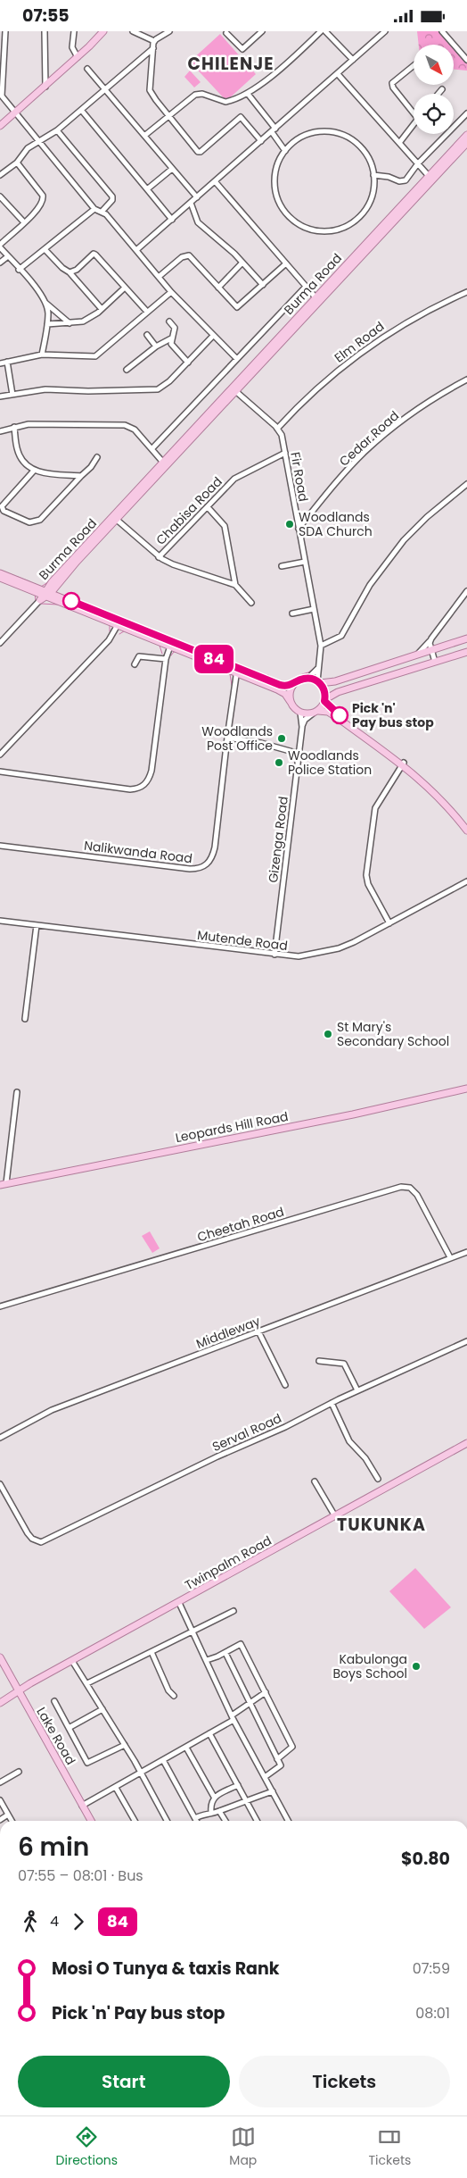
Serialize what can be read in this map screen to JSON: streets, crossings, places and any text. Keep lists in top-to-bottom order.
{
  "streets": {
    "main road": [
      "Burma Road",
      "Leopards Hill Road",
      "Twinpalm Road",
      "Lake Road"
    ],
    "street": [
      "Elm Road",
      "Cedar Road",
      "Fir Road",
      "Chabisa Road",
      "Gizenga Road",
      "Nalikwanda Road",
      "Mutende Road",
      "Cheetah Road",
      "Middleway",
      "Serval Road"
    ]
  },
  "crossings": [
    ["Burma Road", "Fir Road"],
    ["Burma Road", "Chabisa Road"],
    ["Elm Road", "Fir Road"],
    ["Cedar Road", "Fir Road"],
    ["Fir Road", "Chabisa Road"],
    ["Fir Road", "Gizenga Road"],
    ["Gizenga Road", "Mutende Road"],
    ["Cheetah Road", "Middleway"],
    ["Twinpalm Road", "Lake Road"]
  ],
  "districts": ["CHILENJE", "TUKUNKA"],
  "places": [
    "Woodlands SDA Church",
    "Pick 'n' Pay bus stop",
    "Woodlands Post Office",
    "Woodlands Police Station",
    "St Mary's Secondary School",
    "Kabulonga Boys School"
  ],
  "lines": ["bus line 84"],
  "north": "bottom right",
  "page": {
    "status": "07:55",
    "on_map": "84",
    "heading": ["6 min", "07:55 – 08:01 · Bus", "$0.80"],
    "legs": ["4", "84"],
    "list": [
      {
        "name": "Mosi O Tunya & taxis Rank",
        "value": "07:59"
      },
      {
        "name": "Pick 'n' Pay bus stop",
        "value": "08:01"
      }
    ],
    "buttons": ["Start", "Tickets"],
    "tabs": ["Directions", "Map", "Tickets"]
  }
}
